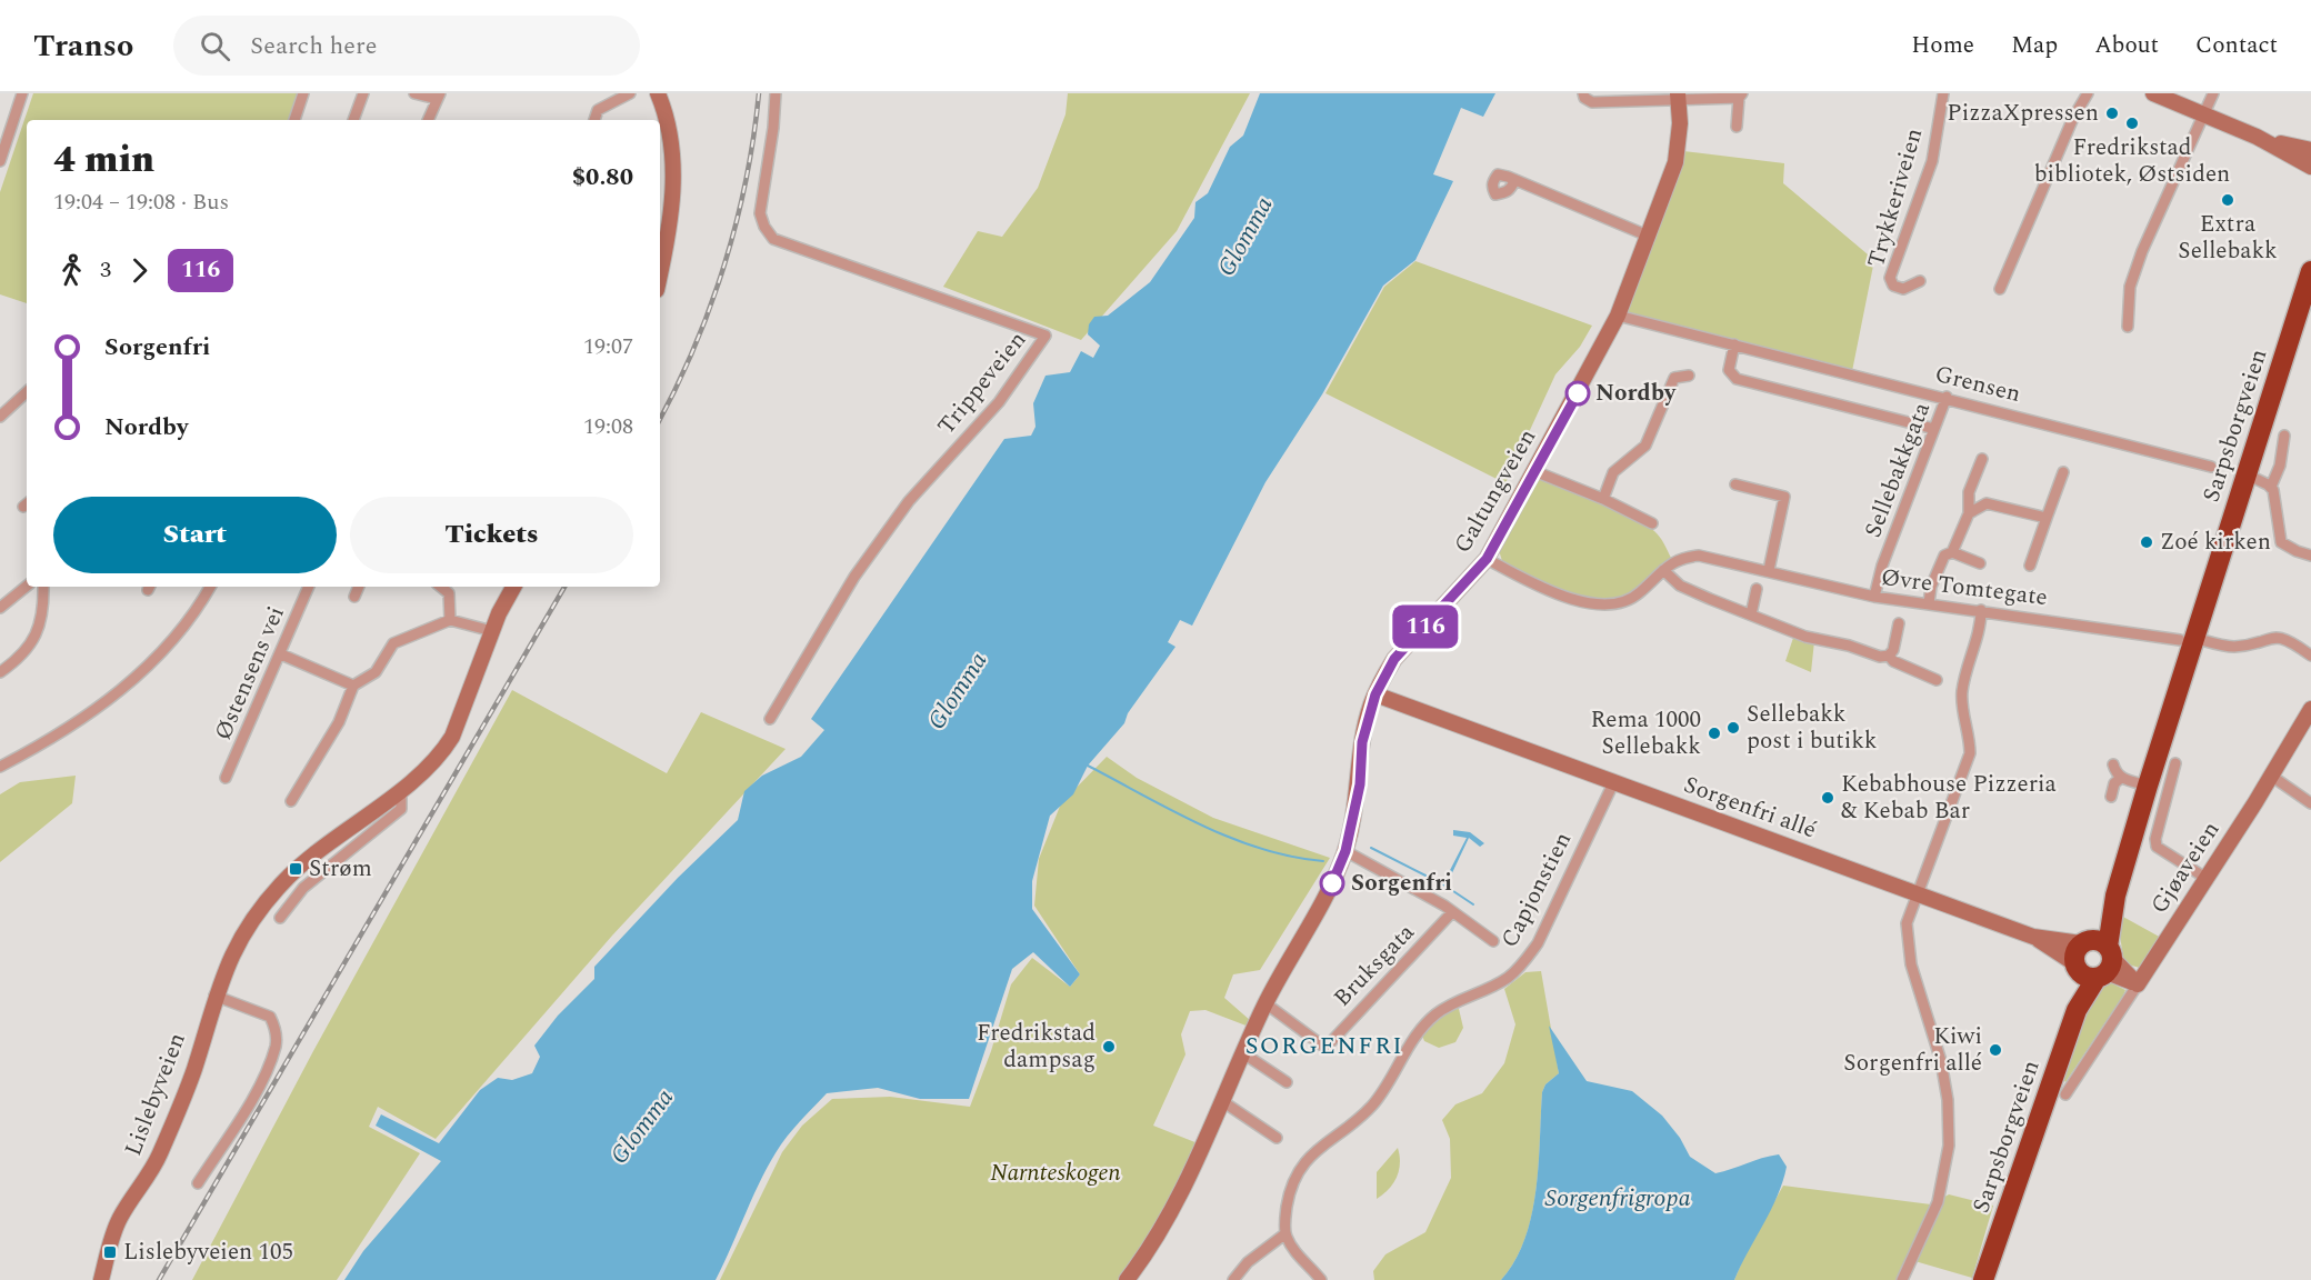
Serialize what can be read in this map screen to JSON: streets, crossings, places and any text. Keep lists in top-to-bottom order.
{
  "streets": {
    "highway": ["Sarpsborgveien"],
    "street": [
      "Trykkeriveien",
      "Trippeveien",
      "Grensen",
      "Sellebakkgata",
      "Galtungveien",
      "Øvre Tomtegate",
      "Østensens vei",
      "Sorgenfri allé",
      "Gjøaveien",
      "Capjonstien",
      "Bruksgata",
      "Lislebyveien"
    ]
  },
  "crossings": [
    ["Grensen", "Sellebakkgata"],
    ["Grensen", "Galtungveien"],
    ["Sarpsborgveien", "Øvre Tomtegate"],
    ["Sarpsborgveien", "Sorgenfri allé"],
    ["Sellebakkgata", "Øvre Tomtegate"],
    ["Galtungveien", "Øvre Tomtegate"],
    ["Galtungveien", "Sorgenfri allé"],
    ["Galtungveien", "Bruksgata"],
    ["Sorgenfri allé", "Capjonstien"]
  ],
  "districts": ["SORGENFRI"],
  "water": ["Glomma", "Sorgenfrigropa"],
  "parks": ["Narnteskogen"],
  "places": {
    "other": [
      "PizzaXpressen",
      "Fredrikstad bibliotek, Østsiden",
      "Extra Sellebakk",
      "Nordby",
      "Zoé kirken",
      "Sellebakk post i butikk",
      "Rema 1000 Sellebakk",
      "Kebabhouse Pizzeria & Kebab Bar",
      "Sorgenfri",
      "Fredrikstad dampsag",
      "Kiwi Sorgenfri allé"
    ],
    "transit": ["Strøm", "Lislebyveien 105"]
  },
  "lines": ["bus line 116"],
  "page": {
    "header": "Transo",
    "search": "Search here",
    "nav": [
      "Home",
      "Map",
      "About",
      "Contact"
    ],
    "on_map": "116",
    "heading": ["4 min", "19:04 – 19:08 · Bus", "$0.80"],
    "legs": ["3", "116"],
    "list": [
      {
        "name": "Sorgenfri",
        "value": "19:07"
      },
      {
        "name": "Nordby",
        "value": "19:08"
      }
    ],
    "buttons": ["Start", "Tickets"]
  }
}
